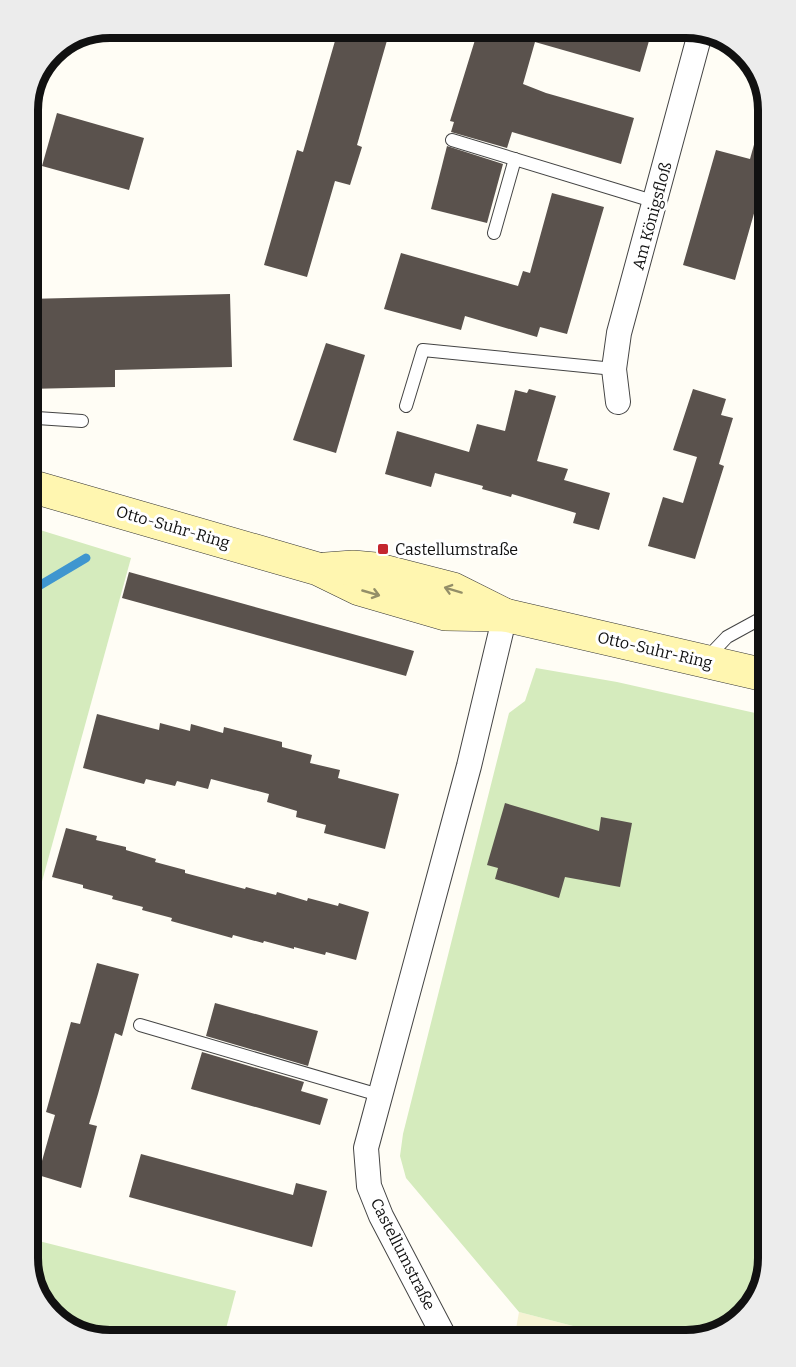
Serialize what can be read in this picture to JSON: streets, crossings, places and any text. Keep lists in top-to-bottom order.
{
  "streets": {
    "street": ["Am Königsfloß", "Otto-Suhr-Ring", "Castellumstraße"]
  },
  "crossings": [
    ["Otto-Suhr-Ring", "Castellumstraße"]
  ],
  "places": {
    "transit": ["Castellumstraße"]
  }
}
